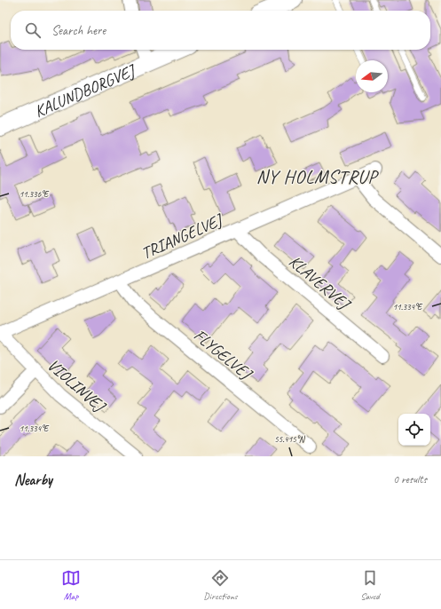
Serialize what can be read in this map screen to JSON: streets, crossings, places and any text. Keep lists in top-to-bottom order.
{
  "streets": {
    "street": [
      "KALUNDBORGVEJ",
      "TRIANGELVEJ",
      "KLAVERVEJ",
      "FLYGELVEJ",
      "VIOLINVEJ"
    ]
  },
  "crossings": [
    ["TRIANGELVEJ", "KLAVERVEJ"],
    ["TRIANGELVEJ", "FLYGELVEJ"],
    ["TRIANGELVEJ", "VIOLINVEJ"]
  ],
  "districts": ["NY HOLMSTRUP"],
  "north": "left",
  "page": {
    "search": "Search here",
    "heading": ["Nearby", "0 results"],
    "nav": ["Map", "Directions", "Saved"]
  },
  "coordinates": ["11.336°E", "11.334°E", "55.415°N"]
}
